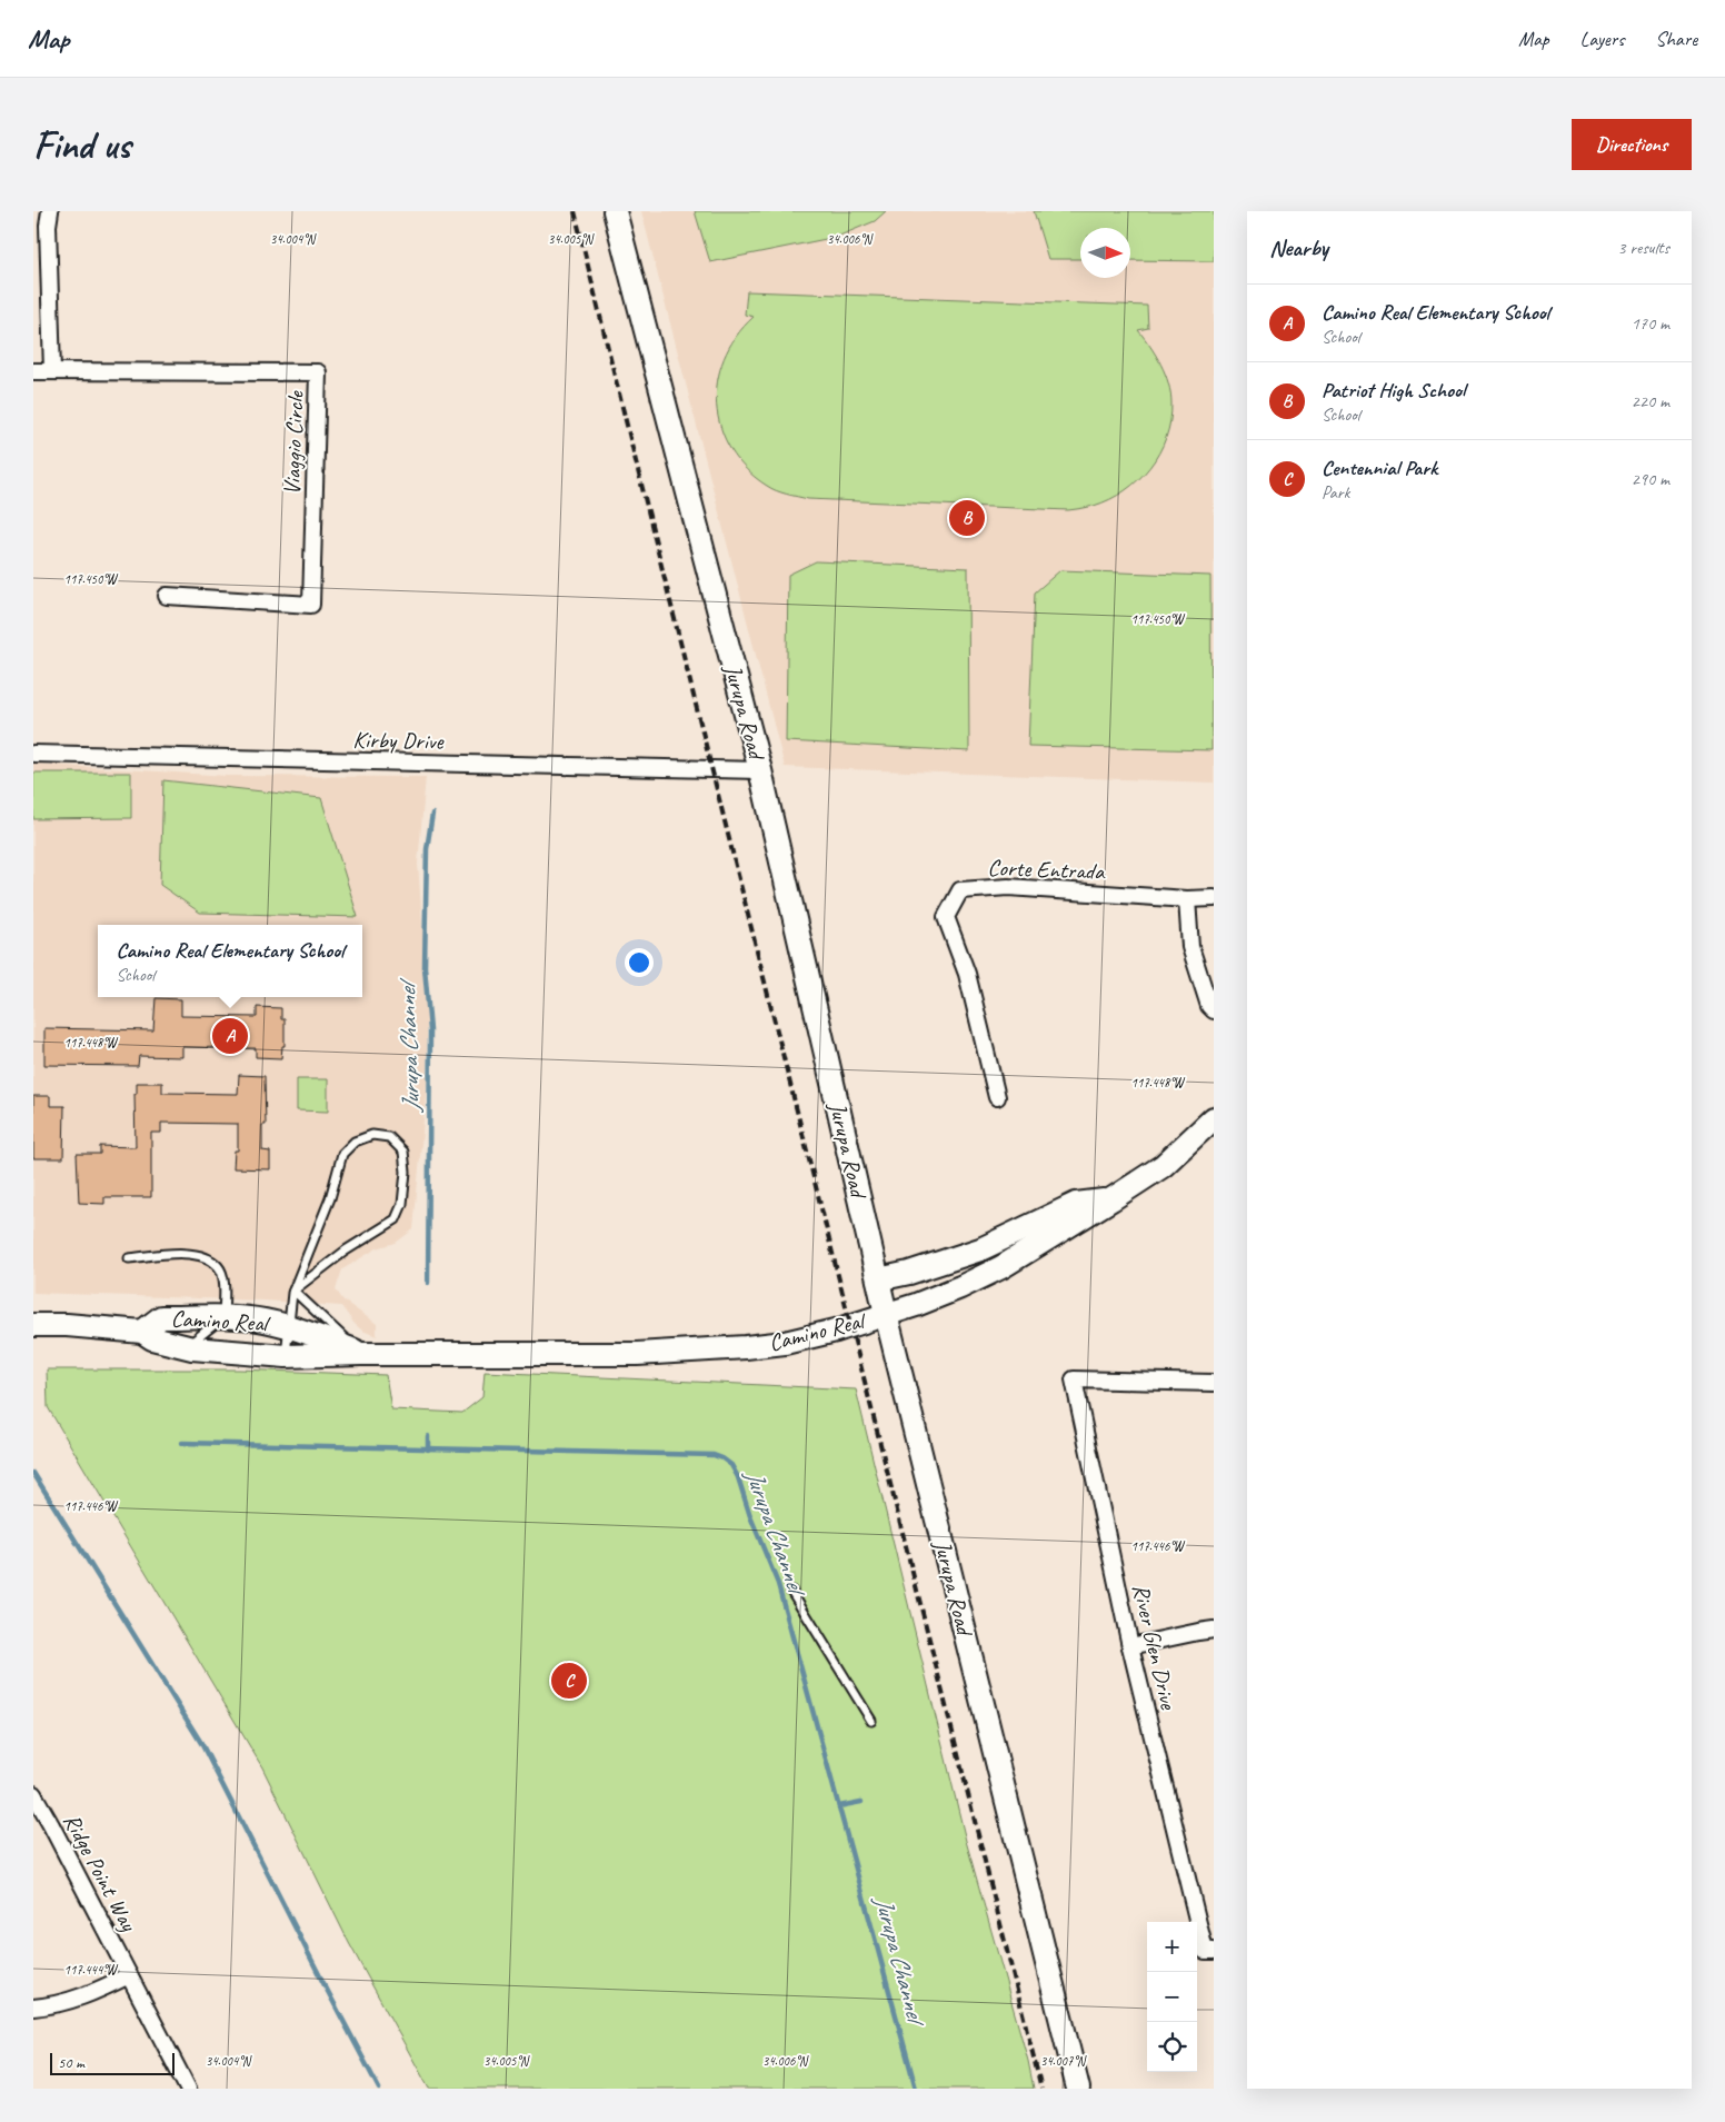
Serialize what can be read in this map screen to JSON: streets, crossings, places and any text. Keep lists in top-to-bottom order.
{
  "streets": {
    "street": [
      "Viaggio Circle",
      "Jurupa Road",
      "Kirby Drive",
      "Corte Entrada",
      "Camino Real",
      "River Glen Drive",
      "Ridge Point Way"
    ]
  },
  "crossings": [
    ["Jurupa Road", "Kirby Drive"],
    ["Jurupa Road", "Camino Real"]
  ],
  "water": ["Jurupa Channel"],
  "scale_bar": "50 m",
  "north": "right",
  "page": {
    "header": "Map",
    "nav": ["Map", "Layers", "Share"],
    "buttons": "Directions",
    "title": "Find us",
    "heading": ["Nearby", "3 results"],
    "list": [
      {
        "mark": "A",
        "name": "Camino Real Elementary School",
        "note": "School",
        "value": "170 m"
      },
      {
        "mark": "B",
        "name": "Patriot High School",
        "note": "School",
        "value": "220 m"
      },
      {
        "mark": "C",
        "name": "Centennial Park",
        "note": "Park",
        "value": "290 m"
      }
    ],
    "pins": ["B", "A", "C"],
    "popup": ["Camino Real Elementary School", "School"],
    "map_buttons": ["+", "−"],
    "scale": "50 m"
  },
  "coordinates": [
    "34.004°N",
    "34.005°N",
    "34.006°N",
    "117.450°W",
    "117.448°W",
    "117.446°W",
    "117.444°W",
    "34.007°N"
  ]
}
